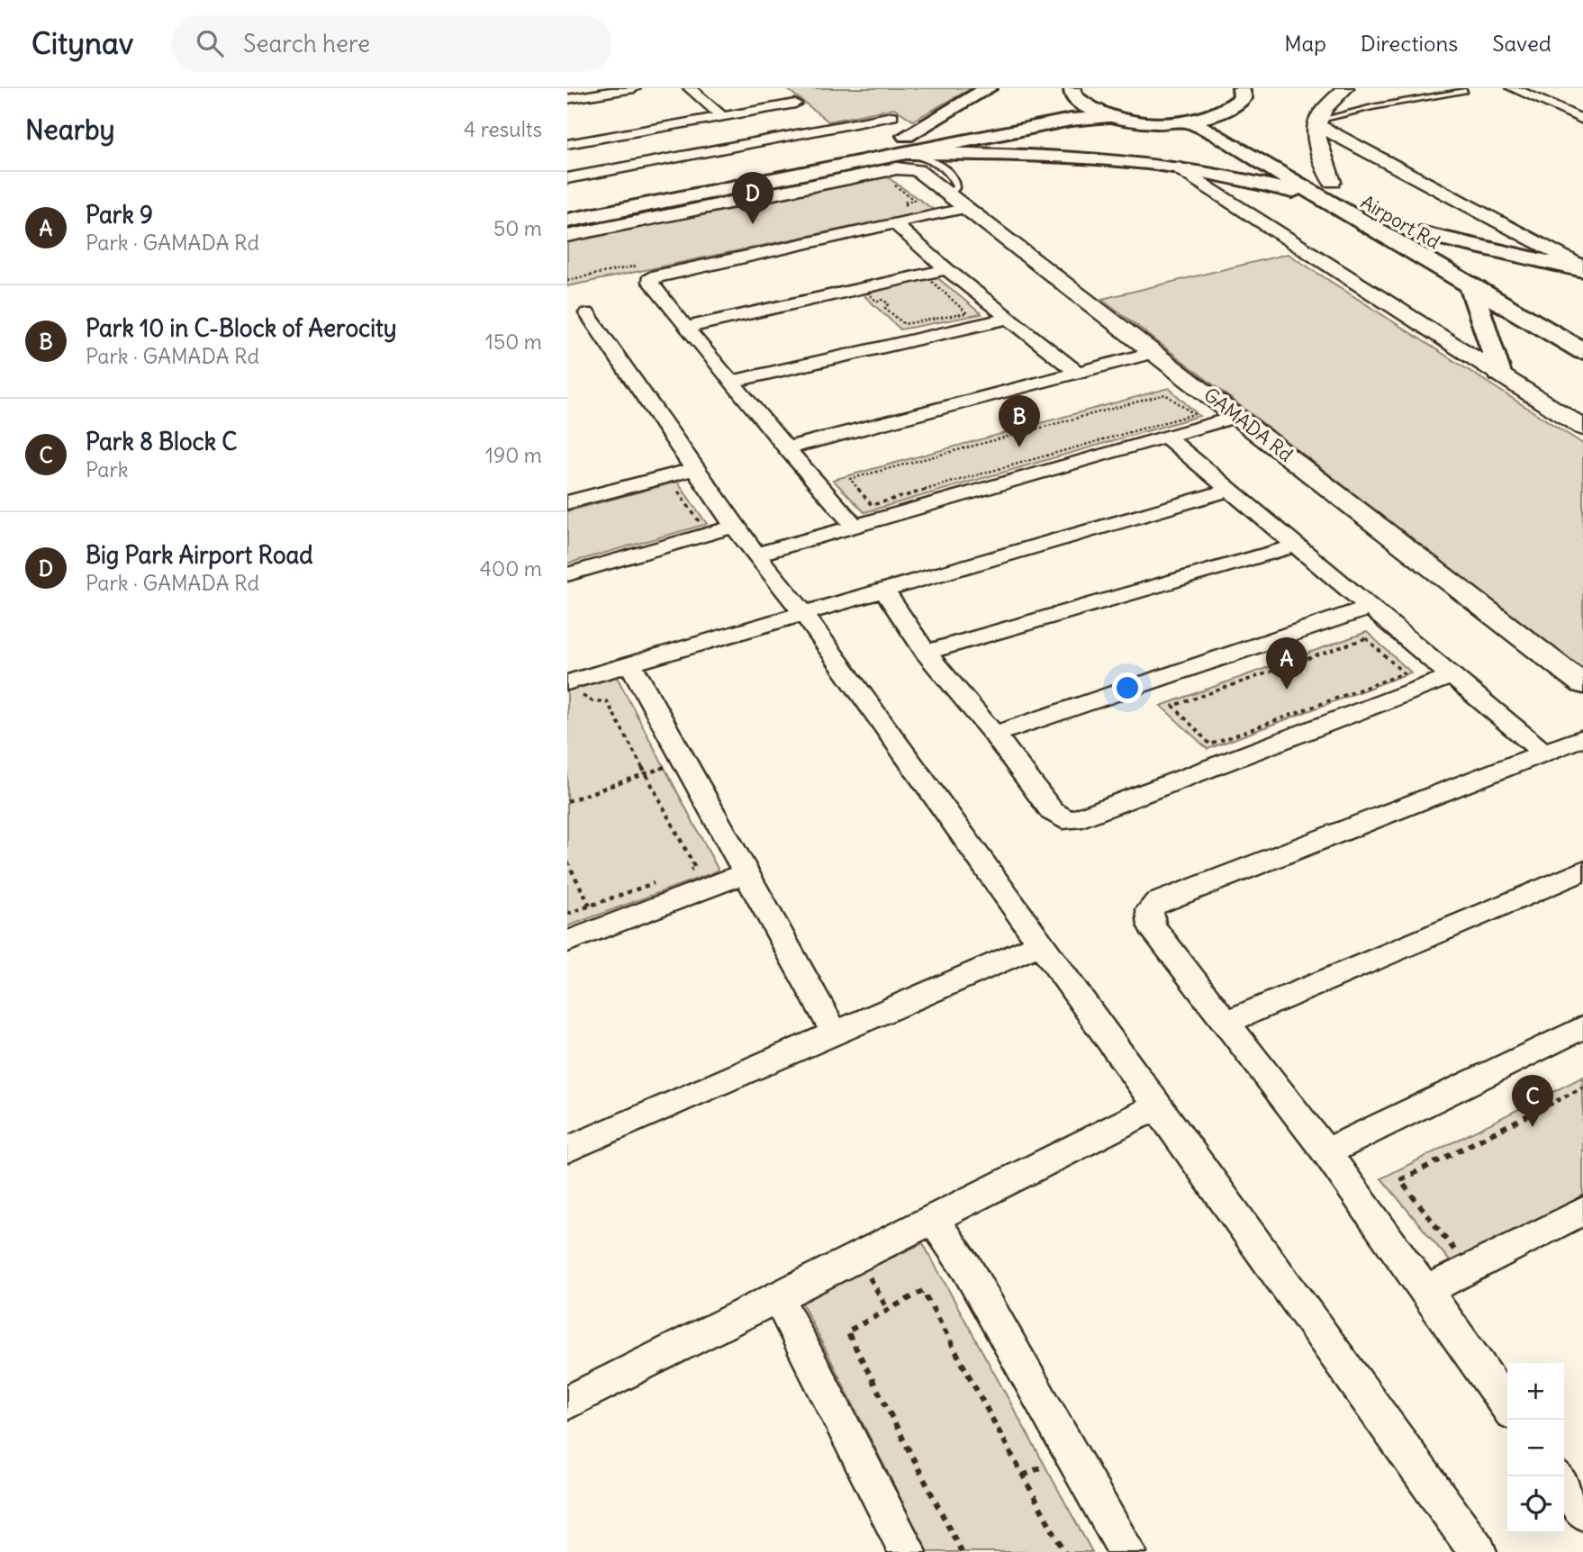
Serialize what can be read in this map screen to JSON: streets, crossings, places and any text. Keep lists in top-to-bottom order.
{
  "streets": {
    "main road": ["Airport Rd"],
    "street": ["GAMADA Rd"]
  },
  "page": {
    "header": "Citynav",
    "search": "Search here",
    "nav": ["Map", "Directions", "Saved"],
    "heading": ["Nearby", "4 results"],
    "list": [
      {
        "mark": "A",
        "name": "Park 9",
        "note": "Park · GAMADA Rd",
        "value": "50 m"
      },
      {
        "mark": "B",
        "name": "Park 10 in C-Block of Aerocity",
        "note": "Park · GAMADA Rd",
        "value": "150 m"
      },
      {
        "mark": "C",
        "name": "Park 8 Block C",
        "note": "Park",
        "value": "190 m"
      },
      {
        "mark": "D",
        "name": "Big Park Airport Road",
        "note": "Park · GAMADA Rd",
        "value": "400 m"
      }
    ],
    "pins": [
      "D",
      "B",
      "A",
      "C"
    ],
    "map_buttons": ["+", "−"]
  }
}
